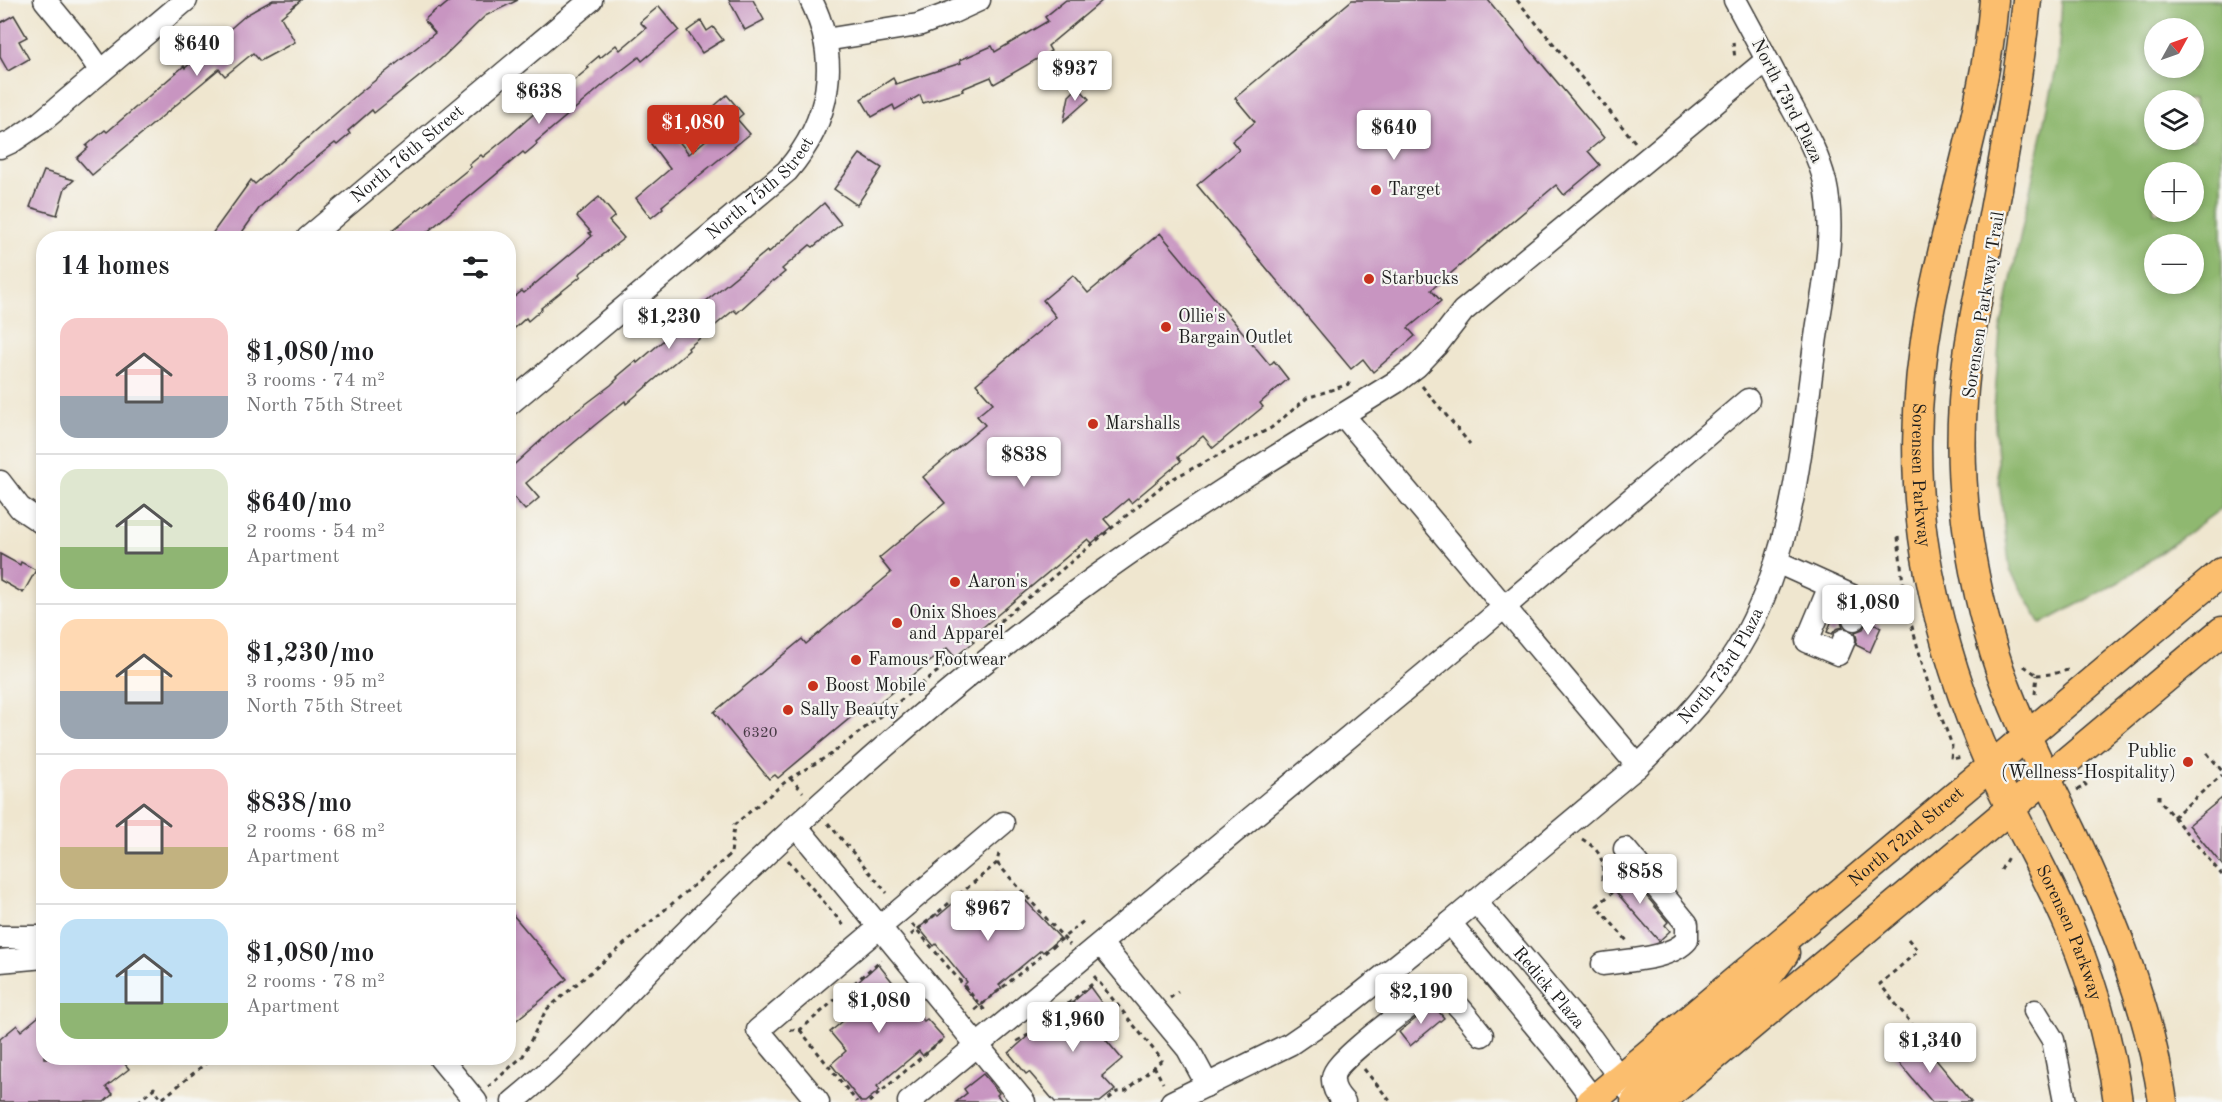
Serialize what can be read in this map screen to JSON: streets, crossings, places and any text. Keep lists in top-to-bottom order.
{
  "streets": {
    "main road": ["Sorensen Parkway", "North 72nd Street"],
    "street": [
      "North 73rd Plaza",
      "North 76th Street",
      "North 75th Street",
      "Redick Plaza"
    ]
  },
  "crossings": [
    ["North 73rd Plaza", "Redick Plaza"],
    ["Sorensen Parkway", "North 72nd Street"],
    ["North 72nd Street", "Redick Plaza"]
  ],
  "places": [
    "Target",
    "Starbucks",
    "Ollie's Bargain Outlet",
    "Marshalls",
    "Aaron's",
    "Onix Shoes and Apparel",
    "Famous Footwear",
    "Boost Mobile",
    "Sally Beauty",
    "Public (Wellness-Hospitality)"
  ],
  "house_numbers": ["6320"],
  "north": "top right",
  "page": {
    "map_buttons": ["+", "−"],
    "price": [
      "$640",
      "$937",
      "$638",
      "$1,080",
      "$640",
      "$1,230",
      "$838",
      "$1,080",
      "$858",
      "$967",
      "$2,190",
      "$1,080",
      "$1,960",
      "$1,340"
    ],
    "heading": "14 homes",
    "list": [
      {
        "name": "$1,080/mo",
        "note": "3 rooms · 74 m² · North 75th Street"
      },
      {
        "name": "$640/mo",
        "note": "2 rooms · 54 m² · Apartment"
      },
      {
        "name": "$1,230/mo",
        "note": "3 rooms · 95 m² · North 75th Street"
      },
      {
        "name": "$838/mo",
        "note": "2 rooms · 68 m² · Apartment"
      },
      {
        "name": "$1,080/mo",
        "note": "2 rooms · 78 m² · Apartment"
      }
    ]
  }
}
